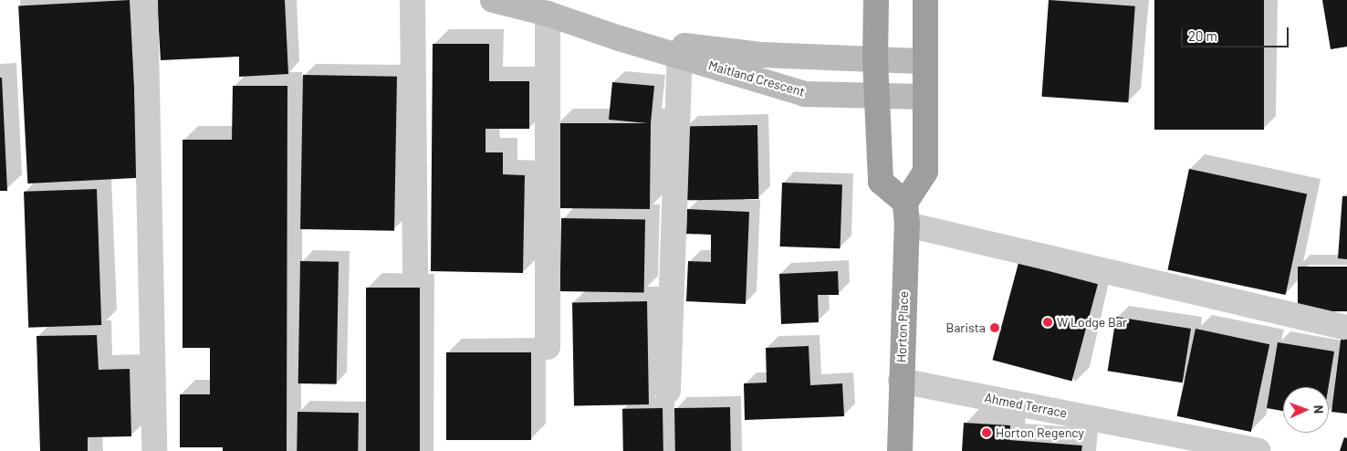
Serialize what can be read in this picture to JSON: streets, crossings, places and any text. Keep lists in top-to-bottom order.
{
  "streets": {
    "highway": ["Horton Place"],
    "main road": ["Maitland Crescent"],
    "street": ["Ahmed Terrace"]
  },
  "crossings": [
    ["Horton Place", "Ahmed Terrace"]
  ],
  "places": ["W Lodge Bar", "Barista", "Horton Regency"],
  "scale_bar": "20 m",
  "north": "right"
}
